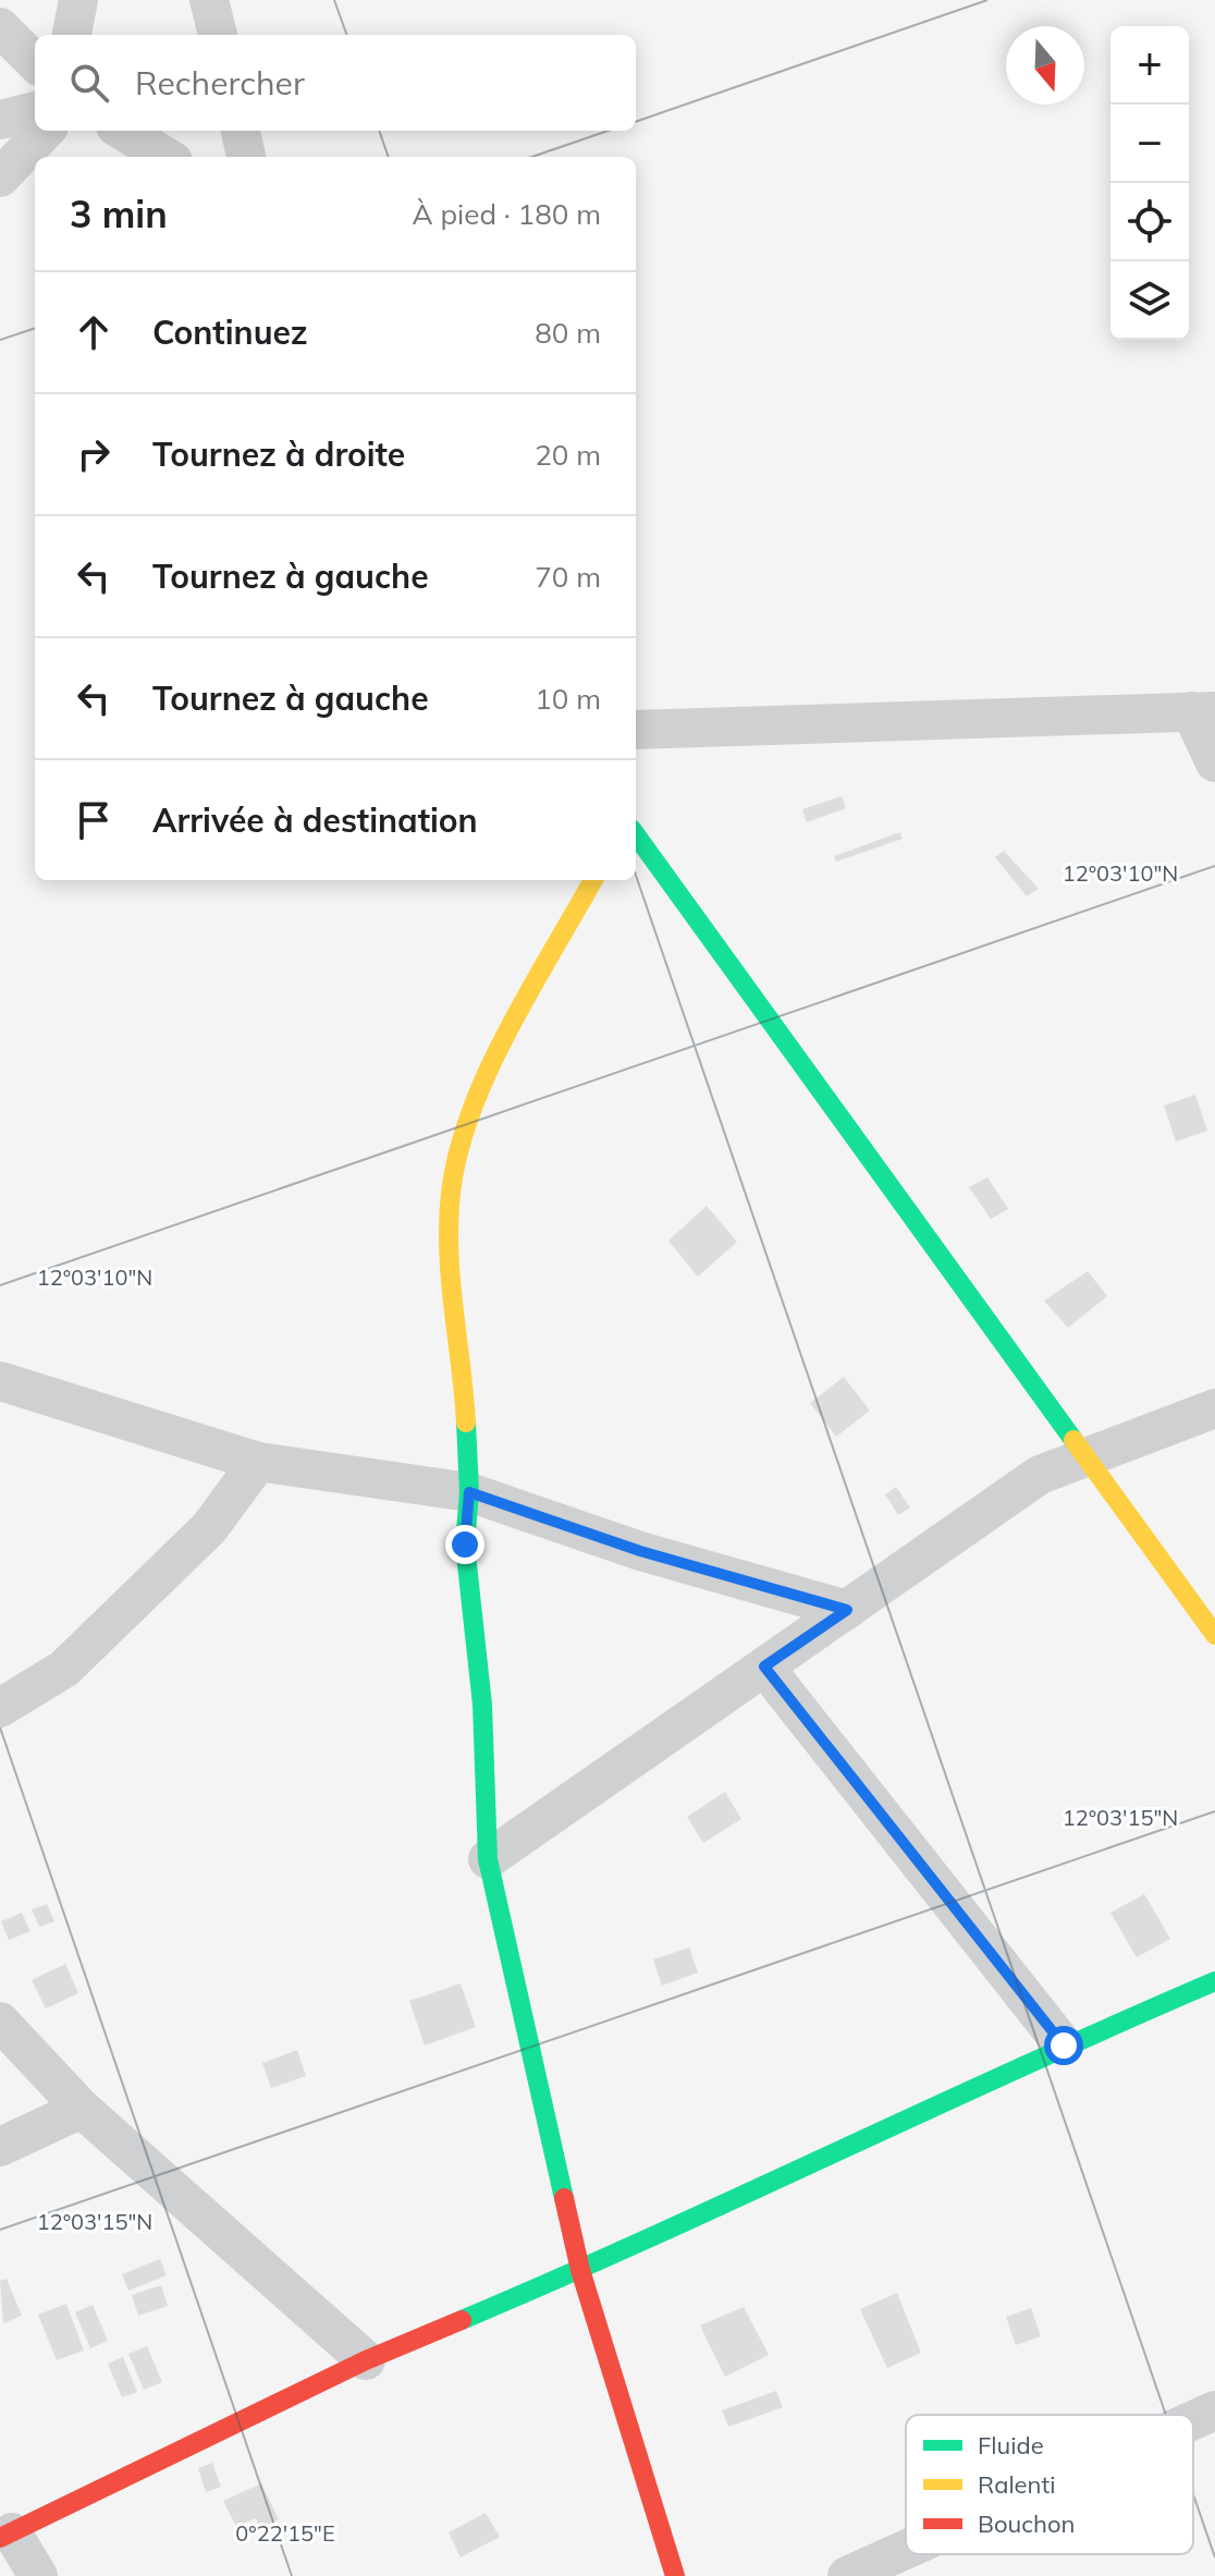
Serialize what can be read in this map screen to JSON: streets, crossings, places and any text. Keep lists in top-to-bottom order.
{
  "legend": ["Fluide", "Ralenti", "Bouchon"],
  "north": "bottom",
  "page": {
    "map_buttons": ["+", "−"],
    "search": "Rechercher",
    "heading": ["3 min", "À pied · 180 m"],
    "list": [
      ["Continuez", "80 m"],
      ["Tournez à droite", "20 m"],
      ["Tournez à gauche", "70 m"],
      ["Tournez à gauche", "10 m"],
      "Arrivée à destination"
    ]
  },
  "coordinates": ["12°03'10\"N", "12°03'15\"N", "0°22'15\"E"]
}
